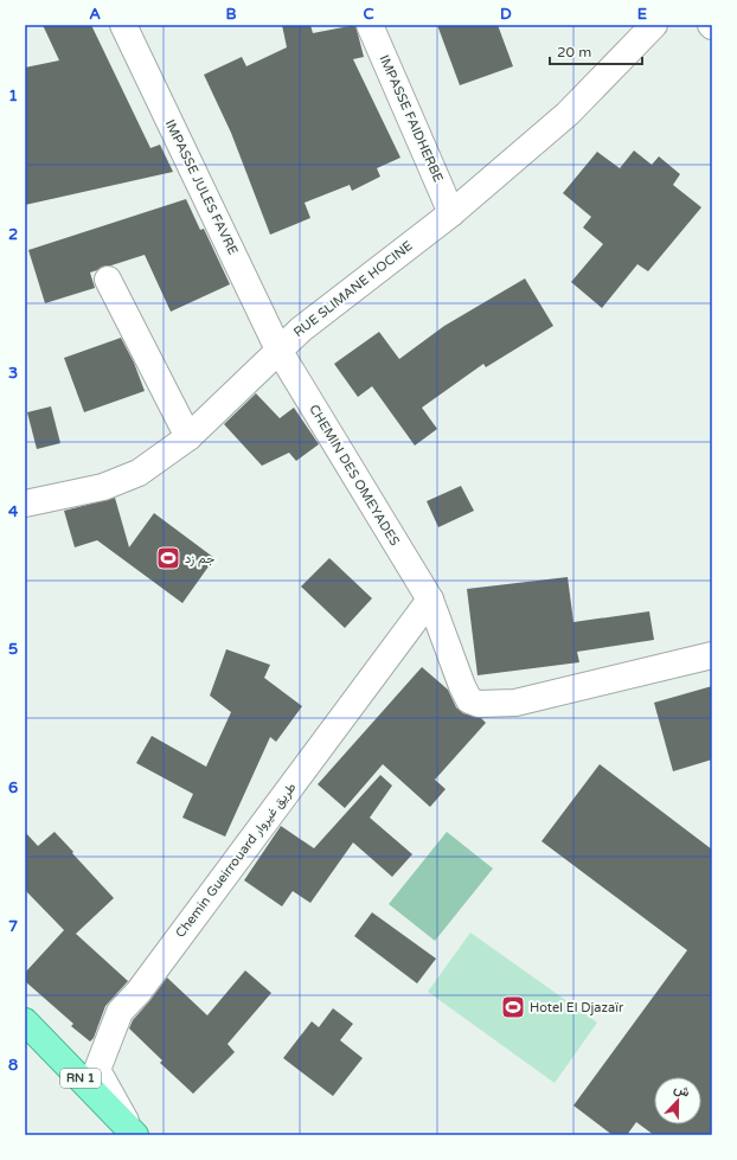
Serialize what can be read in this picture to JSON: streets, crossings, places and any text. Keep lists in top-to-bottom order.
{
  "streets": {
    "main road": ["RN 1"],
    "street": [
      "IMPASSE FAIDHERBE",
      "IMPASSE JULES FAVRE",
      "RUE SLIMANE HOCINE",
      "CHEMIN DES OMEYADES",
      "Chemin Gueirrouard طريق غيروار"
    ]
  },
  "crossings": [
    ["IMPASSE FAIDHERBE", "RUE SLIMANE HOCINE"],
    ["IMPASSE JULES FAVRE", "RUE SLIMANE HOCINE"],
    ["IMPASSE JULES FAVRE", "CHEMIN DES OMEYADES"],
    ["RUE SLIMANE HOCINE", "CHEMIN DES OMEYADES"],
    ["CHEMIN DES OMEYADES", "Chemin Gueirrouard طريق غيروار"],
    ["Chemin Gueirrouard طريق غيروار", "RN 1"]
  ],
  "places": {
    "sports": ["جم زد", "Hotel El Djazaïr"]
  },
  "scale_bar": "20 m",
  "north": "top",
  "grid": {
    "columns": [
      "A",
      "B",
      "C",
      "D",
      "E"
    ],
    "rows": [
      "1",
      "2",
      "3",
      "4",
      "5",
      "6",
      "7",
      "8"
    ]
  }
}
